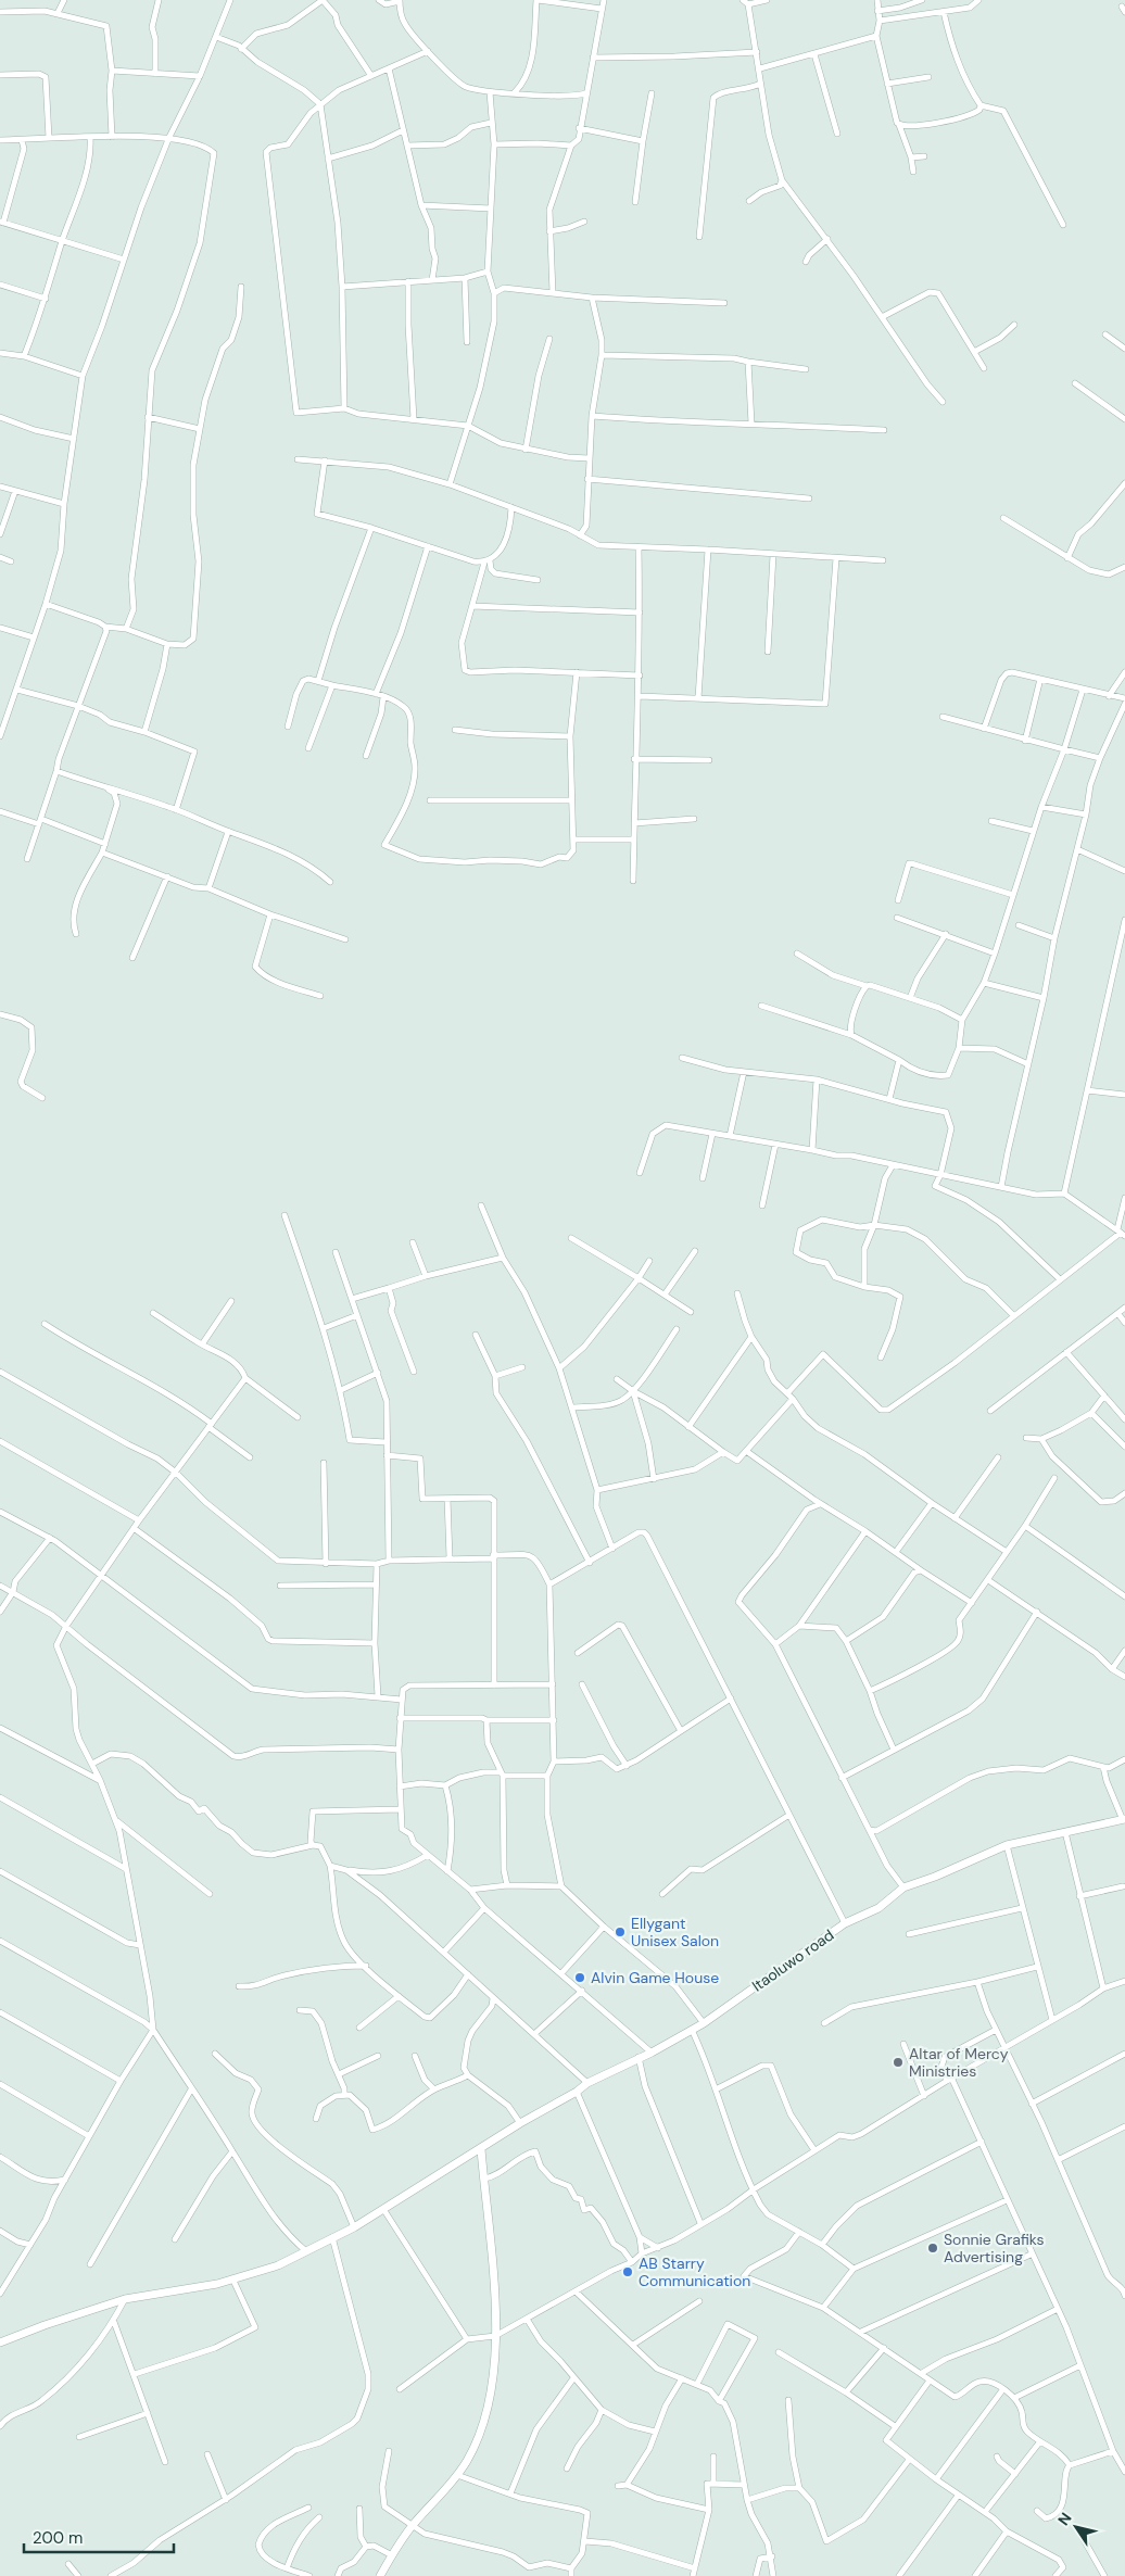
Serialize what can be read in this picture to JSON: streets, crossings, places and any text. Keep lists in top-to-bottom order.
{
  "streets": {
    "street": ["Itaoluwo road"]
  },
  "places": [
    "Ellygant Unisex Salon",
    "Alvin Game House",
    "Altar of Mercy Ministries",
    "Sonnie Grafiks Advertising",
    "AB Starry Communication"
  ],
  "scale_bar": "200 m",
  "north": "top left"
}
